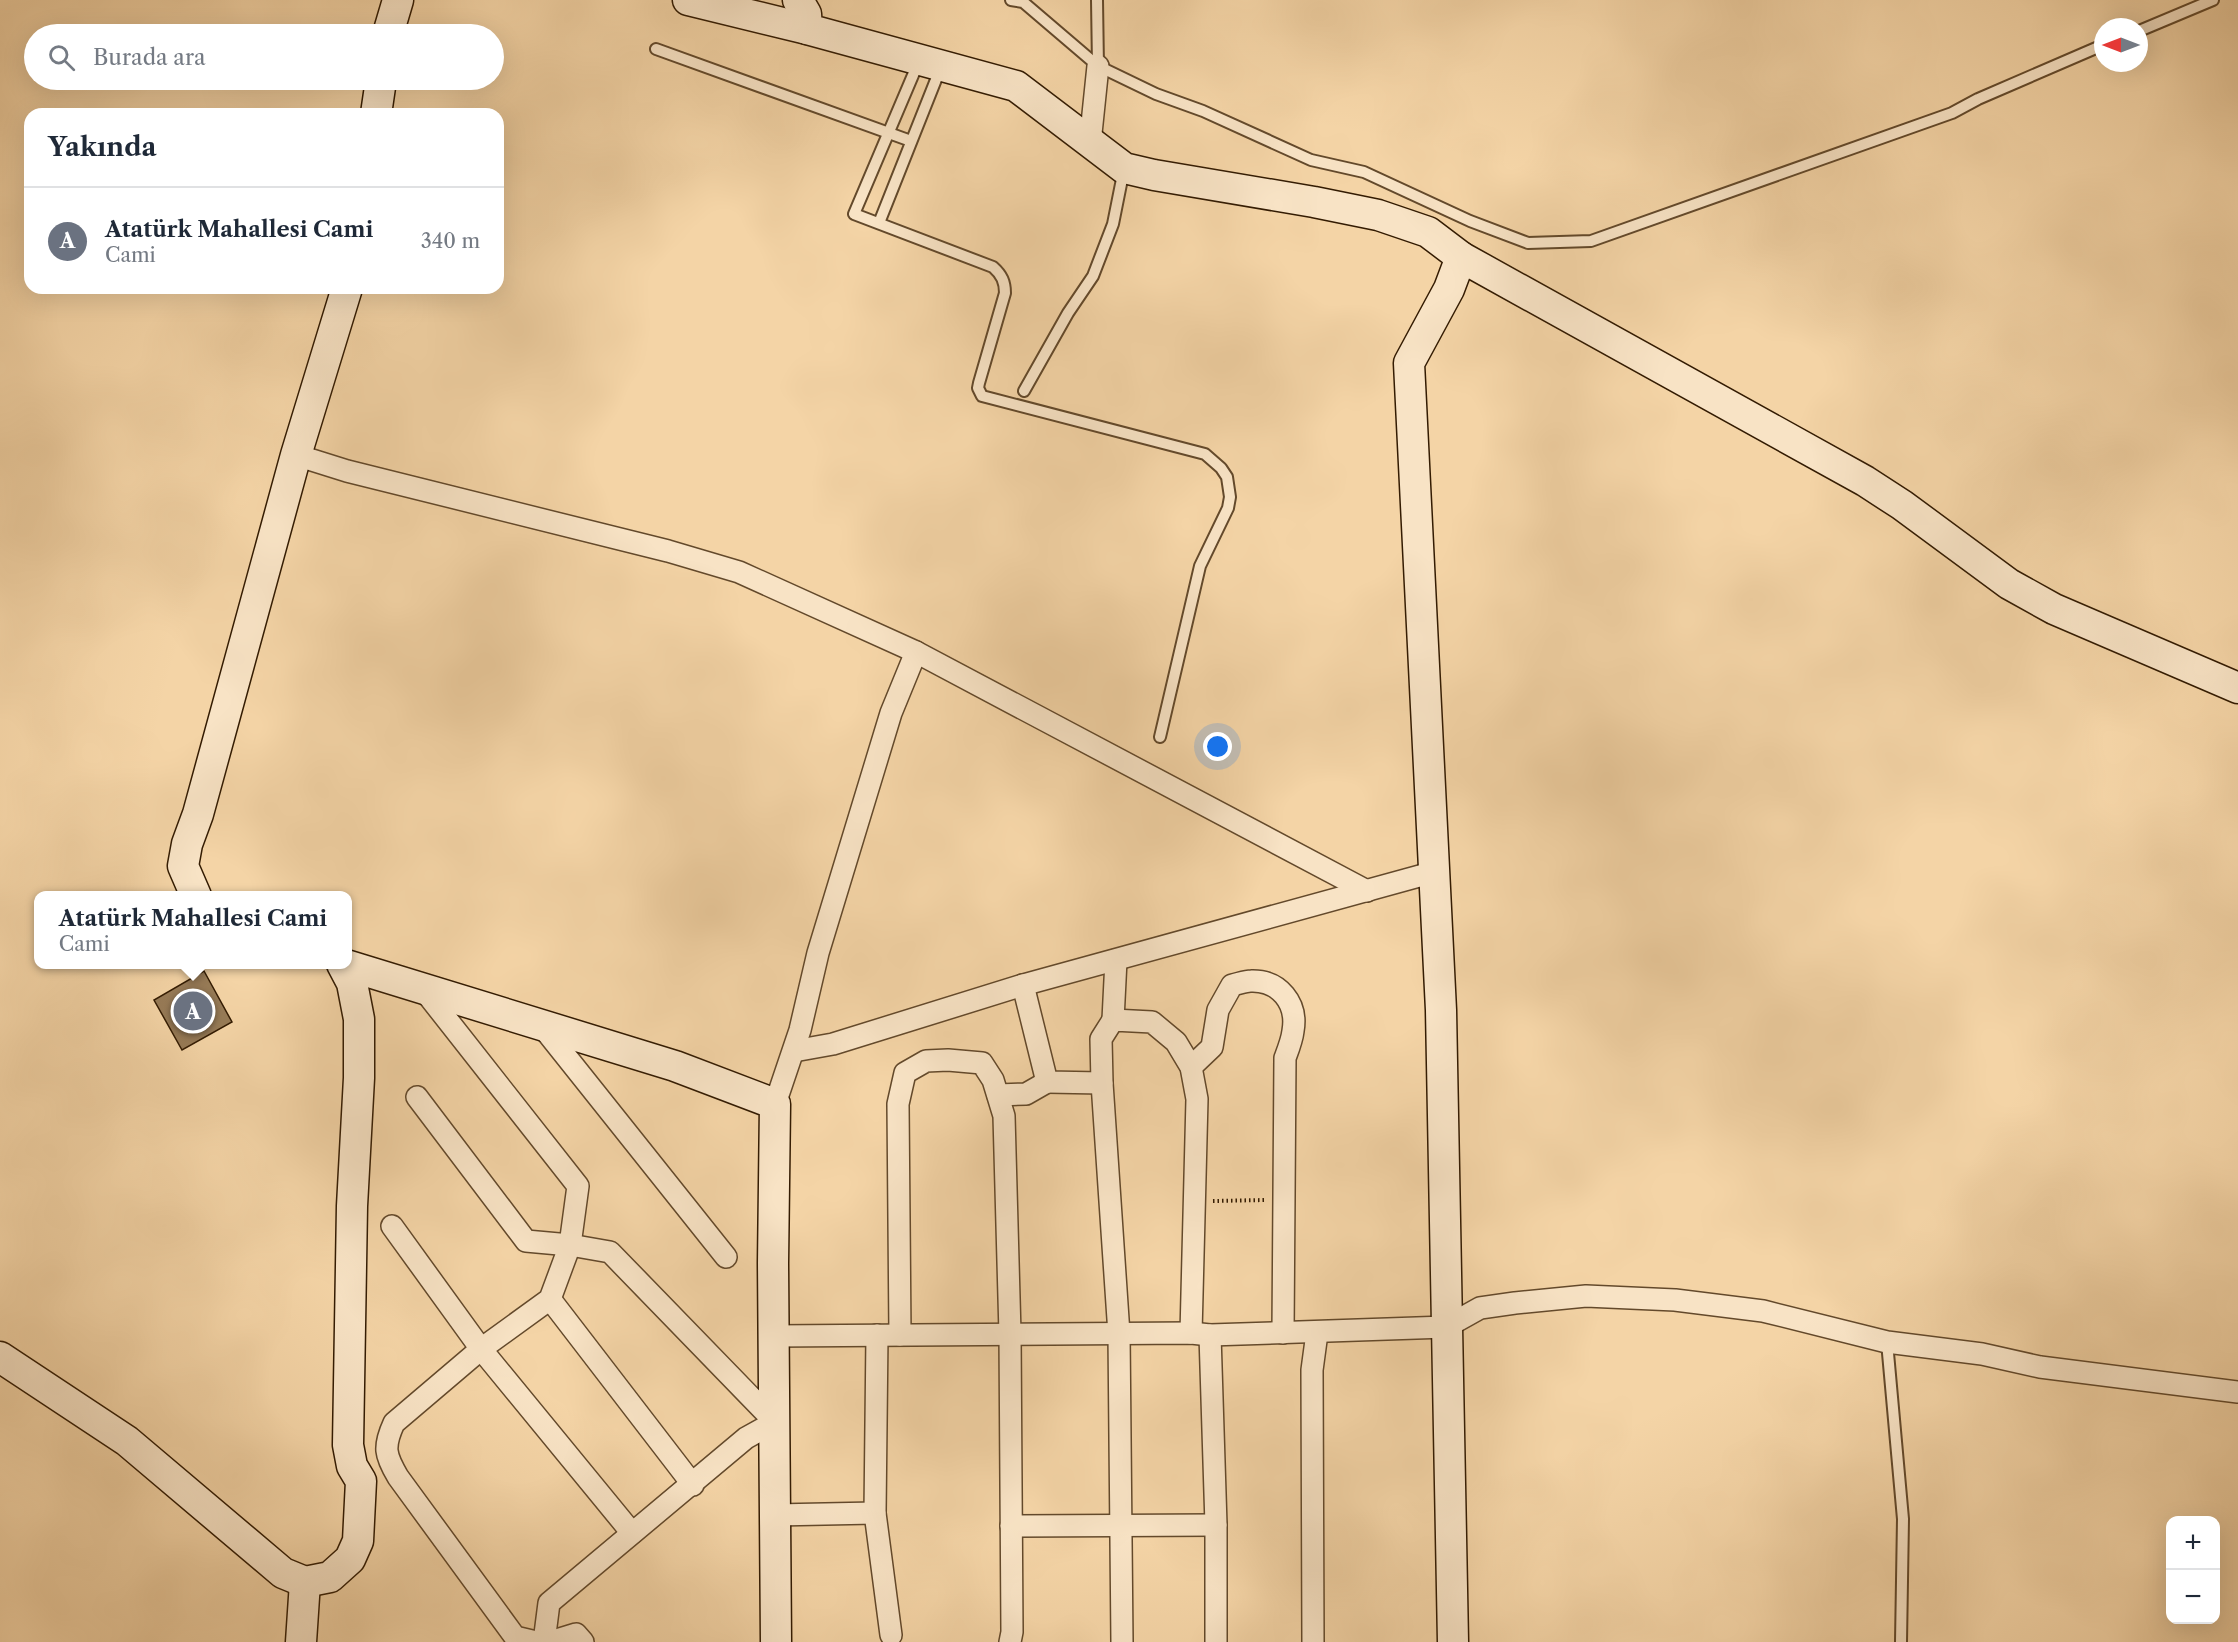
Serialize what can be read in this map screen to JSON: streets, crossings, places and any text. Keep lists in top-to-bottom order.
{
  "north": "left",
  "page": {
    "search": "Burada ara",
    "heading": "Yakında",
    "list": [
      {
        "mark": "A",
        "name": "Atatürk Mahallesi Cami",
        "note": "Cami",
        "value": "340 m"
      }
    ],
    "popup": ["Atatürk Mahallesi Cami", "Cami"],
    "pins": "A",
    "map_buttons": ["+", "−"]
  }
}
